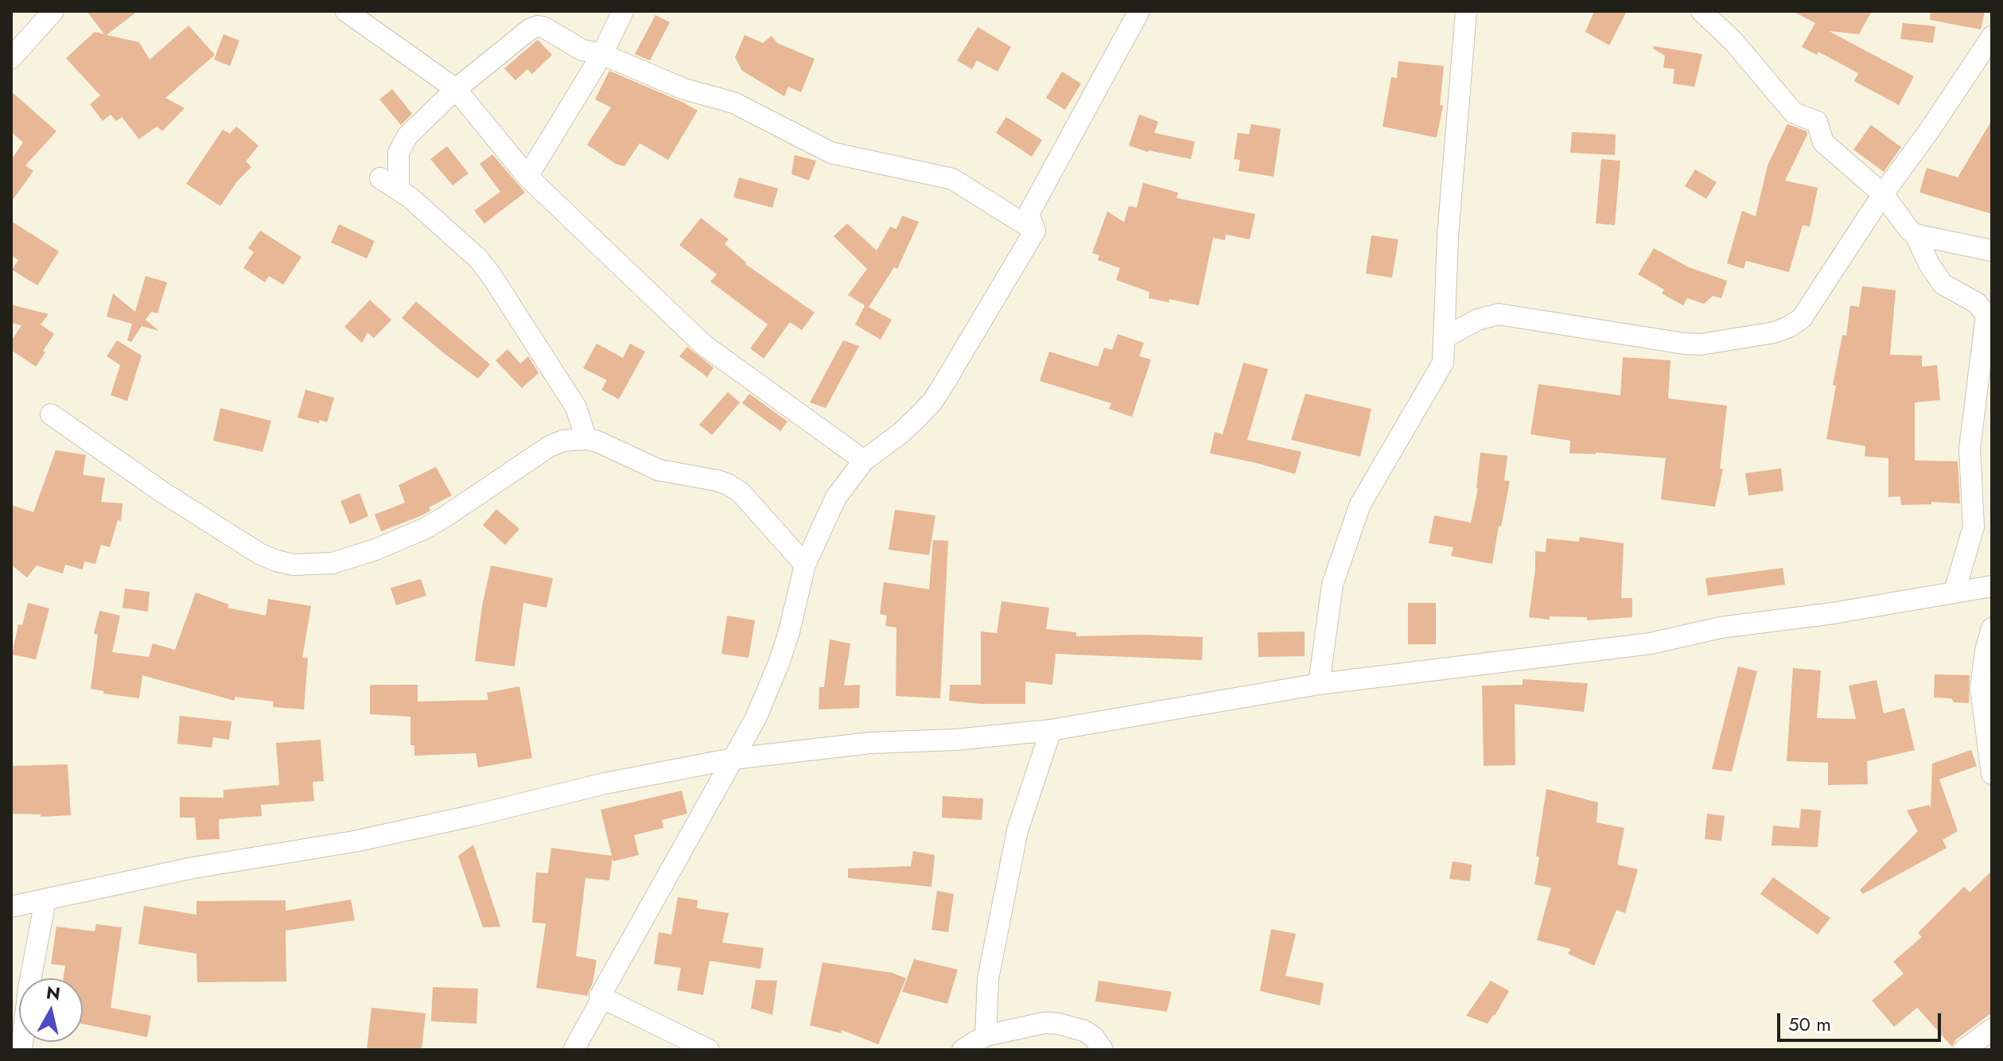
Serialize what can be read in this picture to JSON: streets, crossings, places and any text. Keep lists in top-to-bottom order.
{
  "scale_bar": "50 m",
  "north": "top"
}
